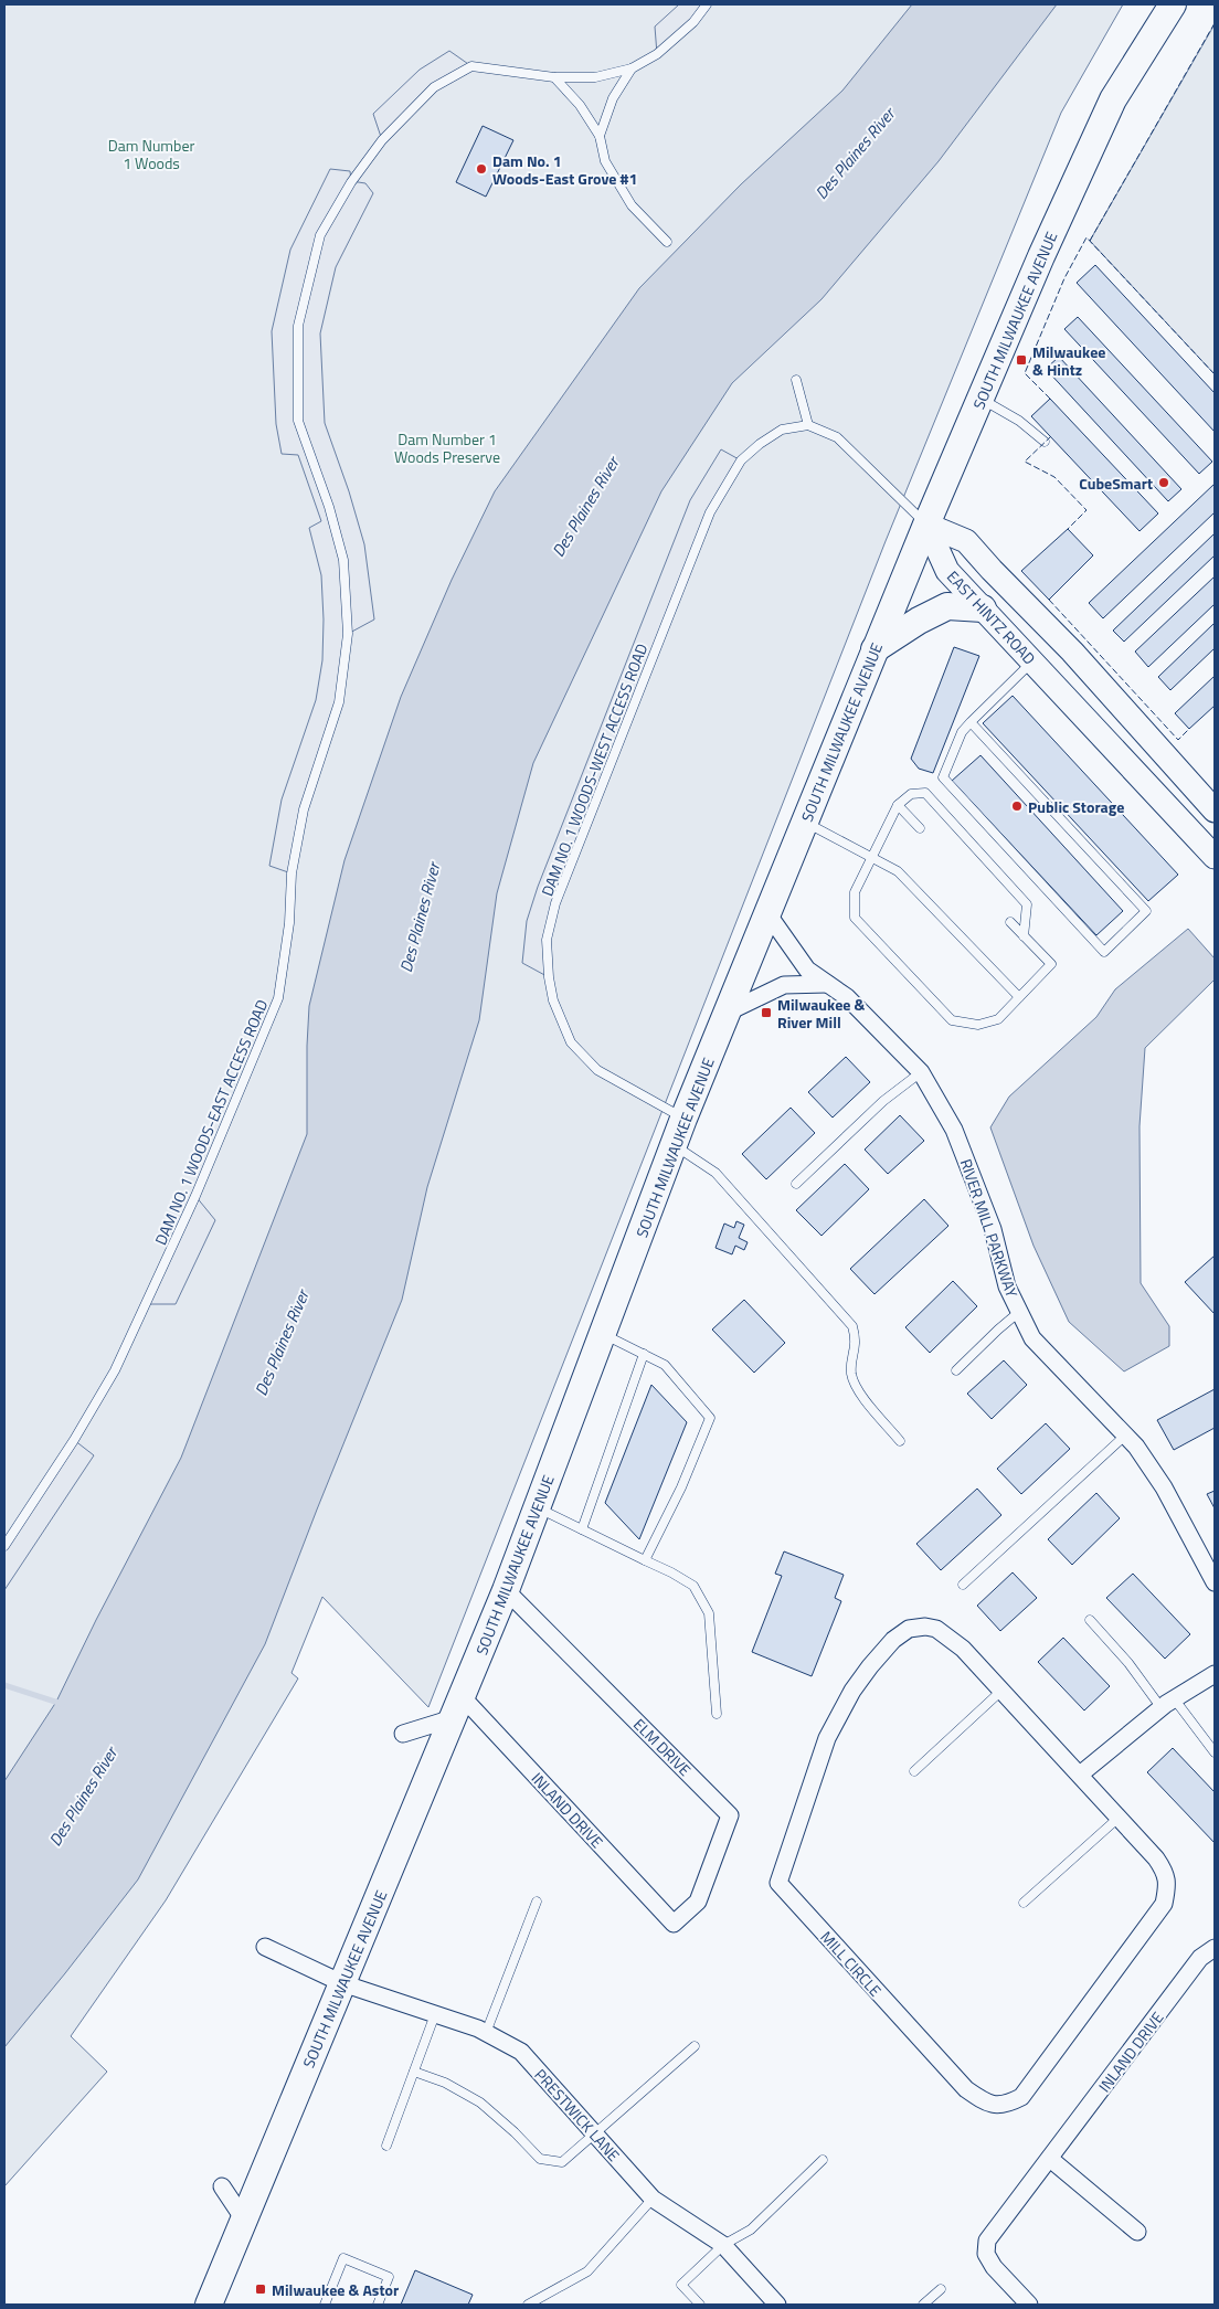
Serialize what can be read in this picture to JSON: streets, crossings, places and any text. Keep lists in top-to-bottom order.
{
  "streets": {
    "main road": ["SOUTH MILWAUKEE AVENUE", "EAST HINTZ ROAD"],
    "street": [
      "RIVER MILL PARKWAY",
      "ELM DRIVE",
      "INLAND DRIVE",
      "MILL CIRCLE",
      "PRESTWICK LANE"
    ],
    "lane": ["DAM NO. 1 WOODS-WEST ACCESS ROAD", "DAM NO. 1 WOODS-EAST ACCESS ROAD"]
  },
  "crossings": [
    ["SOUTH MILWAUKEE AVENUE", "EAST HINTZ ROAD"],
    ["SOUTH MILWAUKEE AVENUE", "DAM NO. 1 WOODS-WEST ACCESS ROAD"],
    ["SOUTH MILWAUKEE AVENUE", "RIVER MILL PARKWAY"],
    ["SOUTH MILWAUKEE AVENUE", "ELM DRIVE"],
    ["SOUTH MILWAUKEE AVENUE", "INLAND DRIVE"],
    ["SOUTH MILWAUKEE AVENUE", "PRESTWICK LANE"],
    ["ELM DRIVE", "INLAND DRIVE"]
  ],
  "water": ["Des Plaines River"],
  "parks": ["Dam Number 1 Woods", "Dam Number 1 Woods Preserve"],
  "places": {
    "other": ["Dam No. 1 Woods-East Grove #1", "CubeSmart", "Public Storage"],
    "transit": ["Milwaukee & Hintz", "Milwaukee & River Mill", "Milwaukee & Astor"]
  }
}
